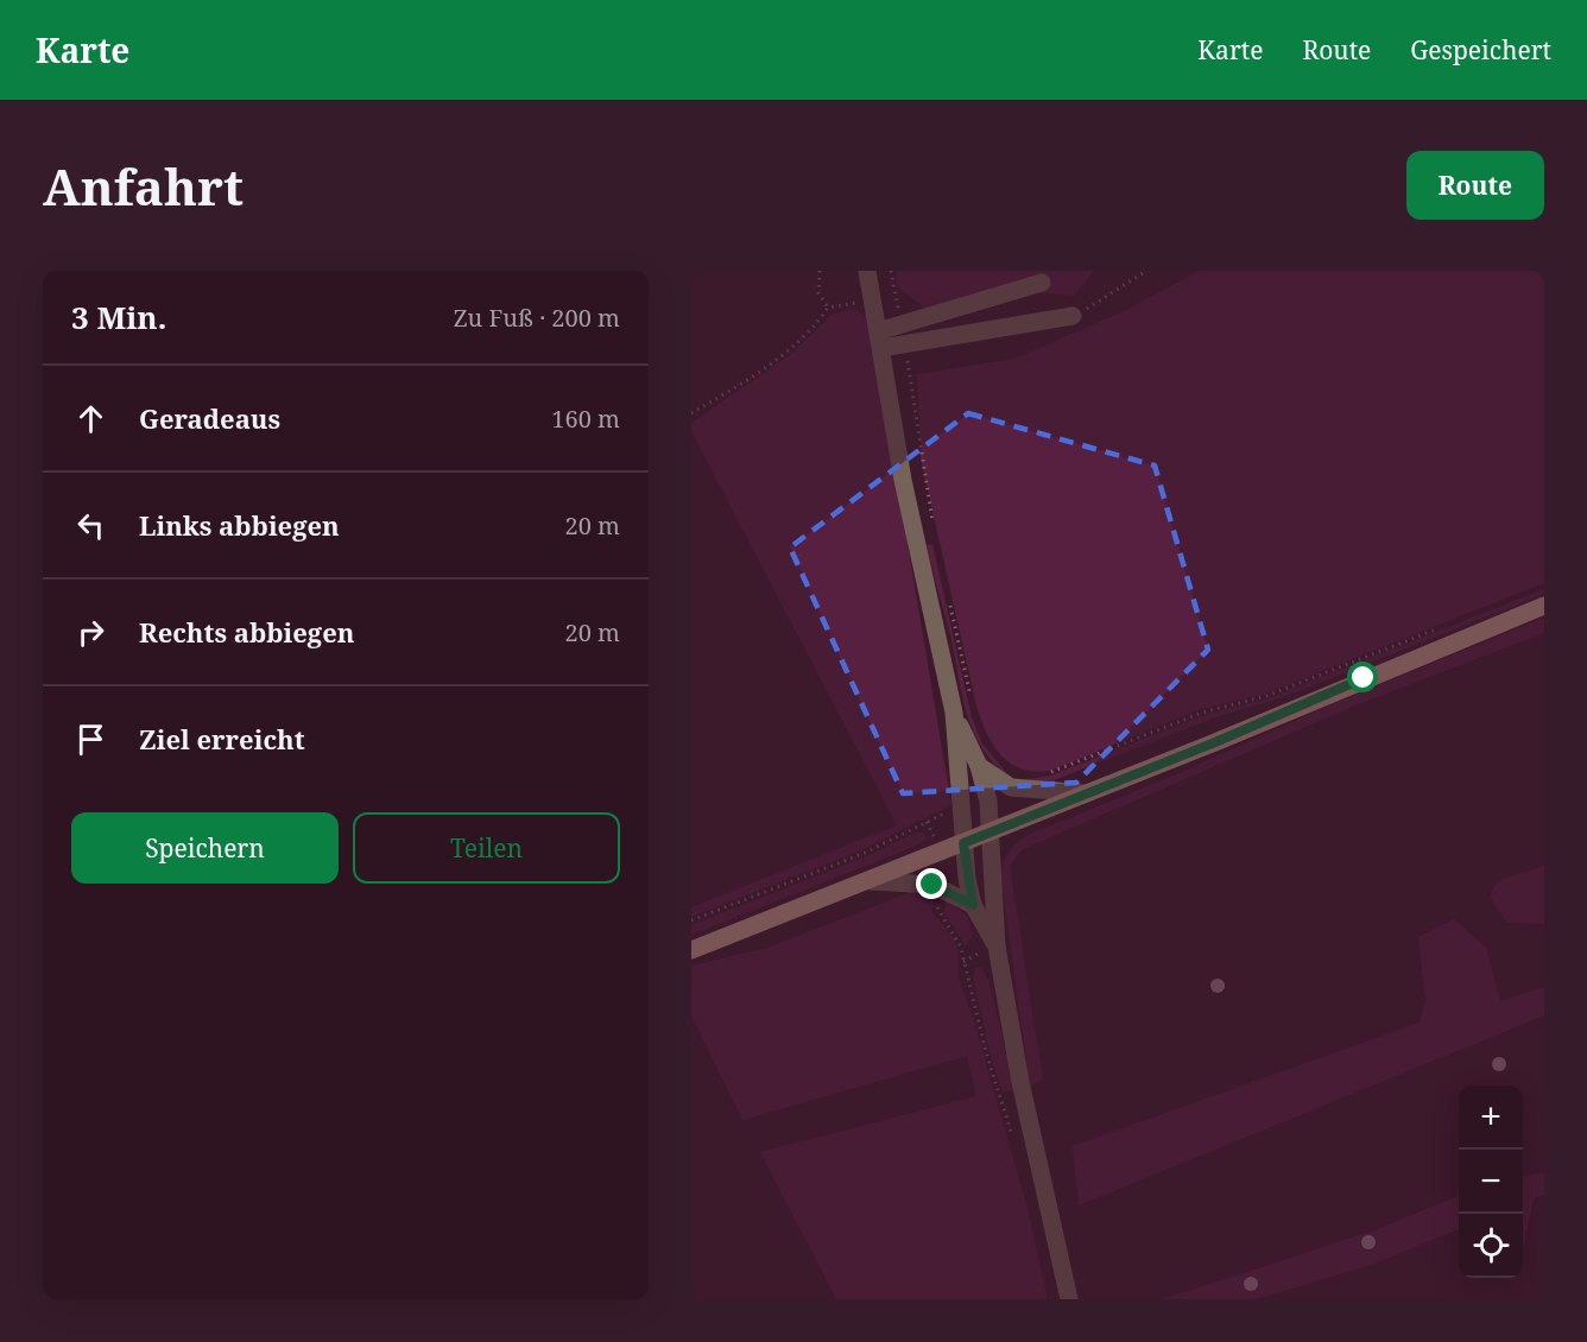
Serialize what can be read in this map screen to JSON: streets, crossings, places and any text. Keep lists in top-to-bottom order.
{
  "page": {
    "header": "Karte",
    "nav": ["Karte", "Route", "Gespeichert"],
    "buttons": [
      "Route",
      ["Speichern", "Teilen"]
    ],
    "title": "Anfahrt",
    "heading": ["3 Min.", "Zu Fuß · 200 m"],
    "list": [
      ["Geradeaus", "160 m"],
      ["Links abbiegen", "20 m"],
      ["Rechts abbiegen", "20 m"],
      "Ziel erreicht"
    ],
    "map_buttons": ["+", "−"]
  }
}
